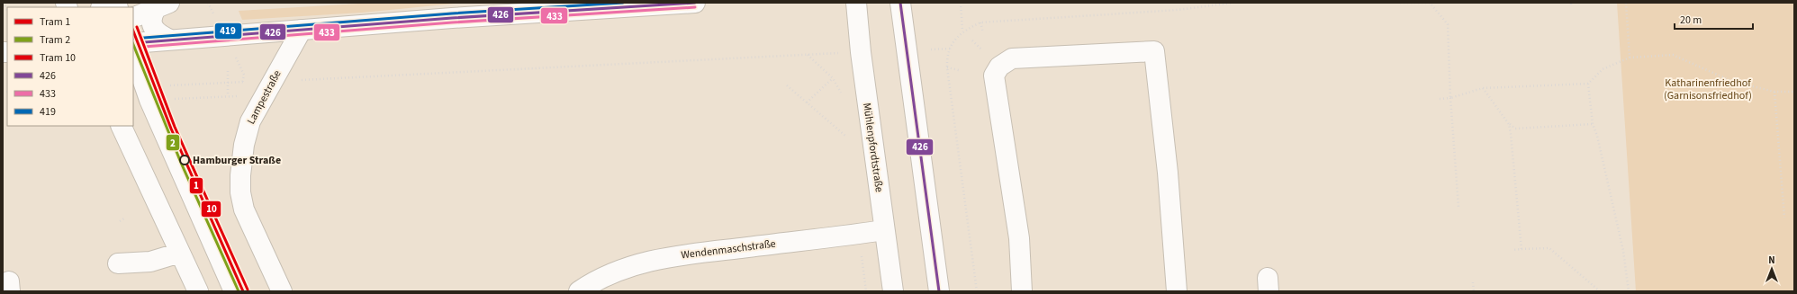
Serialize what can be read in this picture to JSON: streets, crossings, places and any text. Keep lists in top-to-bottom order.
{
  "streets": {
    "main road": ["Lampestraße", "Mühlenpfordtstraße", "Wendenmaschstraße"]
  },
  "crossings": [
    ["Mühlenpfordtstraße", "Wendenmaschstraße"]
  ],
  "parks": ["Katharinenfriedhof (Garnisonsfriedhof)"],
  "places": ["Hamburger Straße"],
  "lines": [
    "transit line 426",
    "transit line 419",
    "transit line 433",
    "tram line 10",
    "tram line 1",
    "tram line 2"
  ],
  "legend": [
    "Tram 1",
    "Tram 2",
    "Tram 10",
    "426",
    "433",
    "419"
  ],
  "scale_bar": "20 m",
  "north": "top"
}
